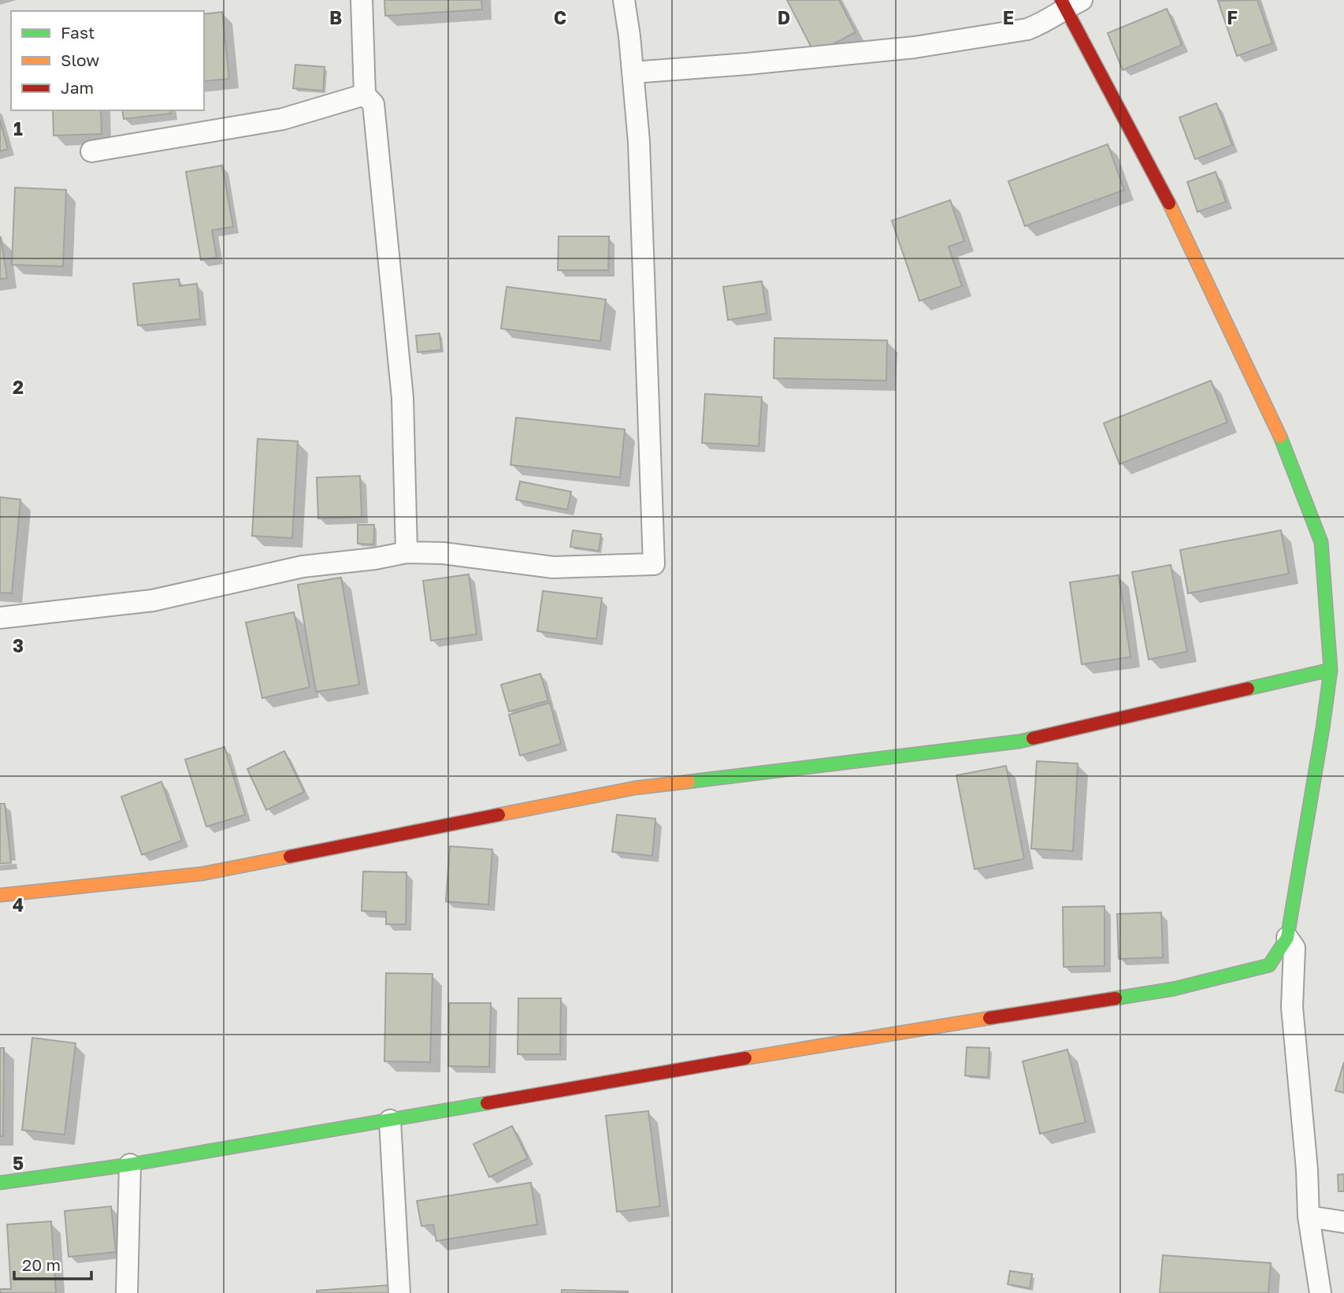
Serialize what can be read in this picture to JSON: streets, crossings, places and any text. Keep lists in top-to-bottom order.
{
  "legend": ["Fast", "Slow", "Jam"],
  "scale_bar": "20 m",
  "grid": {
    "columns": [
      "B",
      "C",
      "D",
      "E",
      "F"
    ],
    "rows": [
      "1",
      "2",
      "3",
      "4",
      "5"
    ]
  }
}
